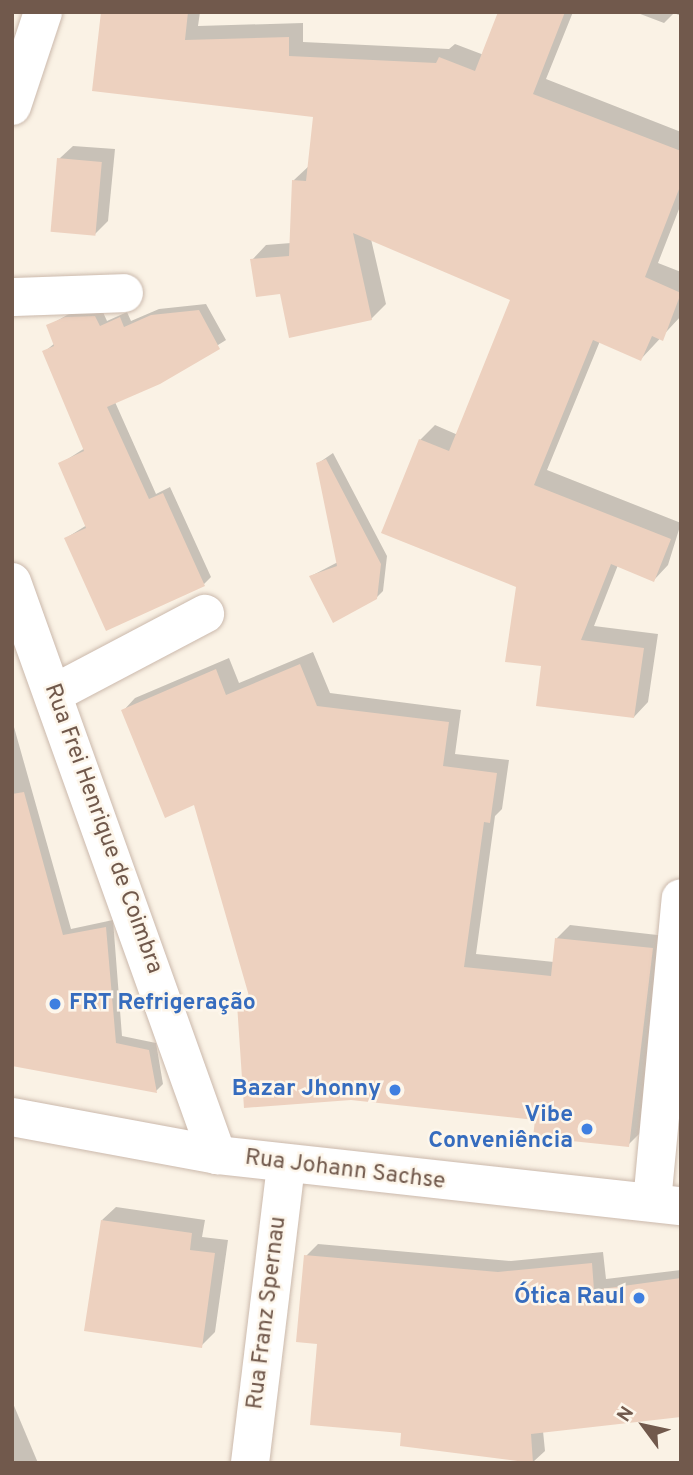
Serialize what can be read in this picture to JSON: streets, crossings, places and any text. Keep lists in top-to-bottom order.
{
  "streets": {
    "street": ["Rua Frei Henrique de Coimbra", "Rua Johann Sachse", "Rua Franz Spernau"]
  },
  "crossings": [
    ["Rua Frei Henrique de Coimbra", "Rua Johann Sachse"],
    ["Rua Johann Sachse", "Rua Franz Spernau"]
  ],
  "places": [
    "FRT Refrigeração",
    "Bazar Jhonny",
    "Vibe Conveniência",
    "Ótica Raul"
  ],
  "north": "top left"
}
